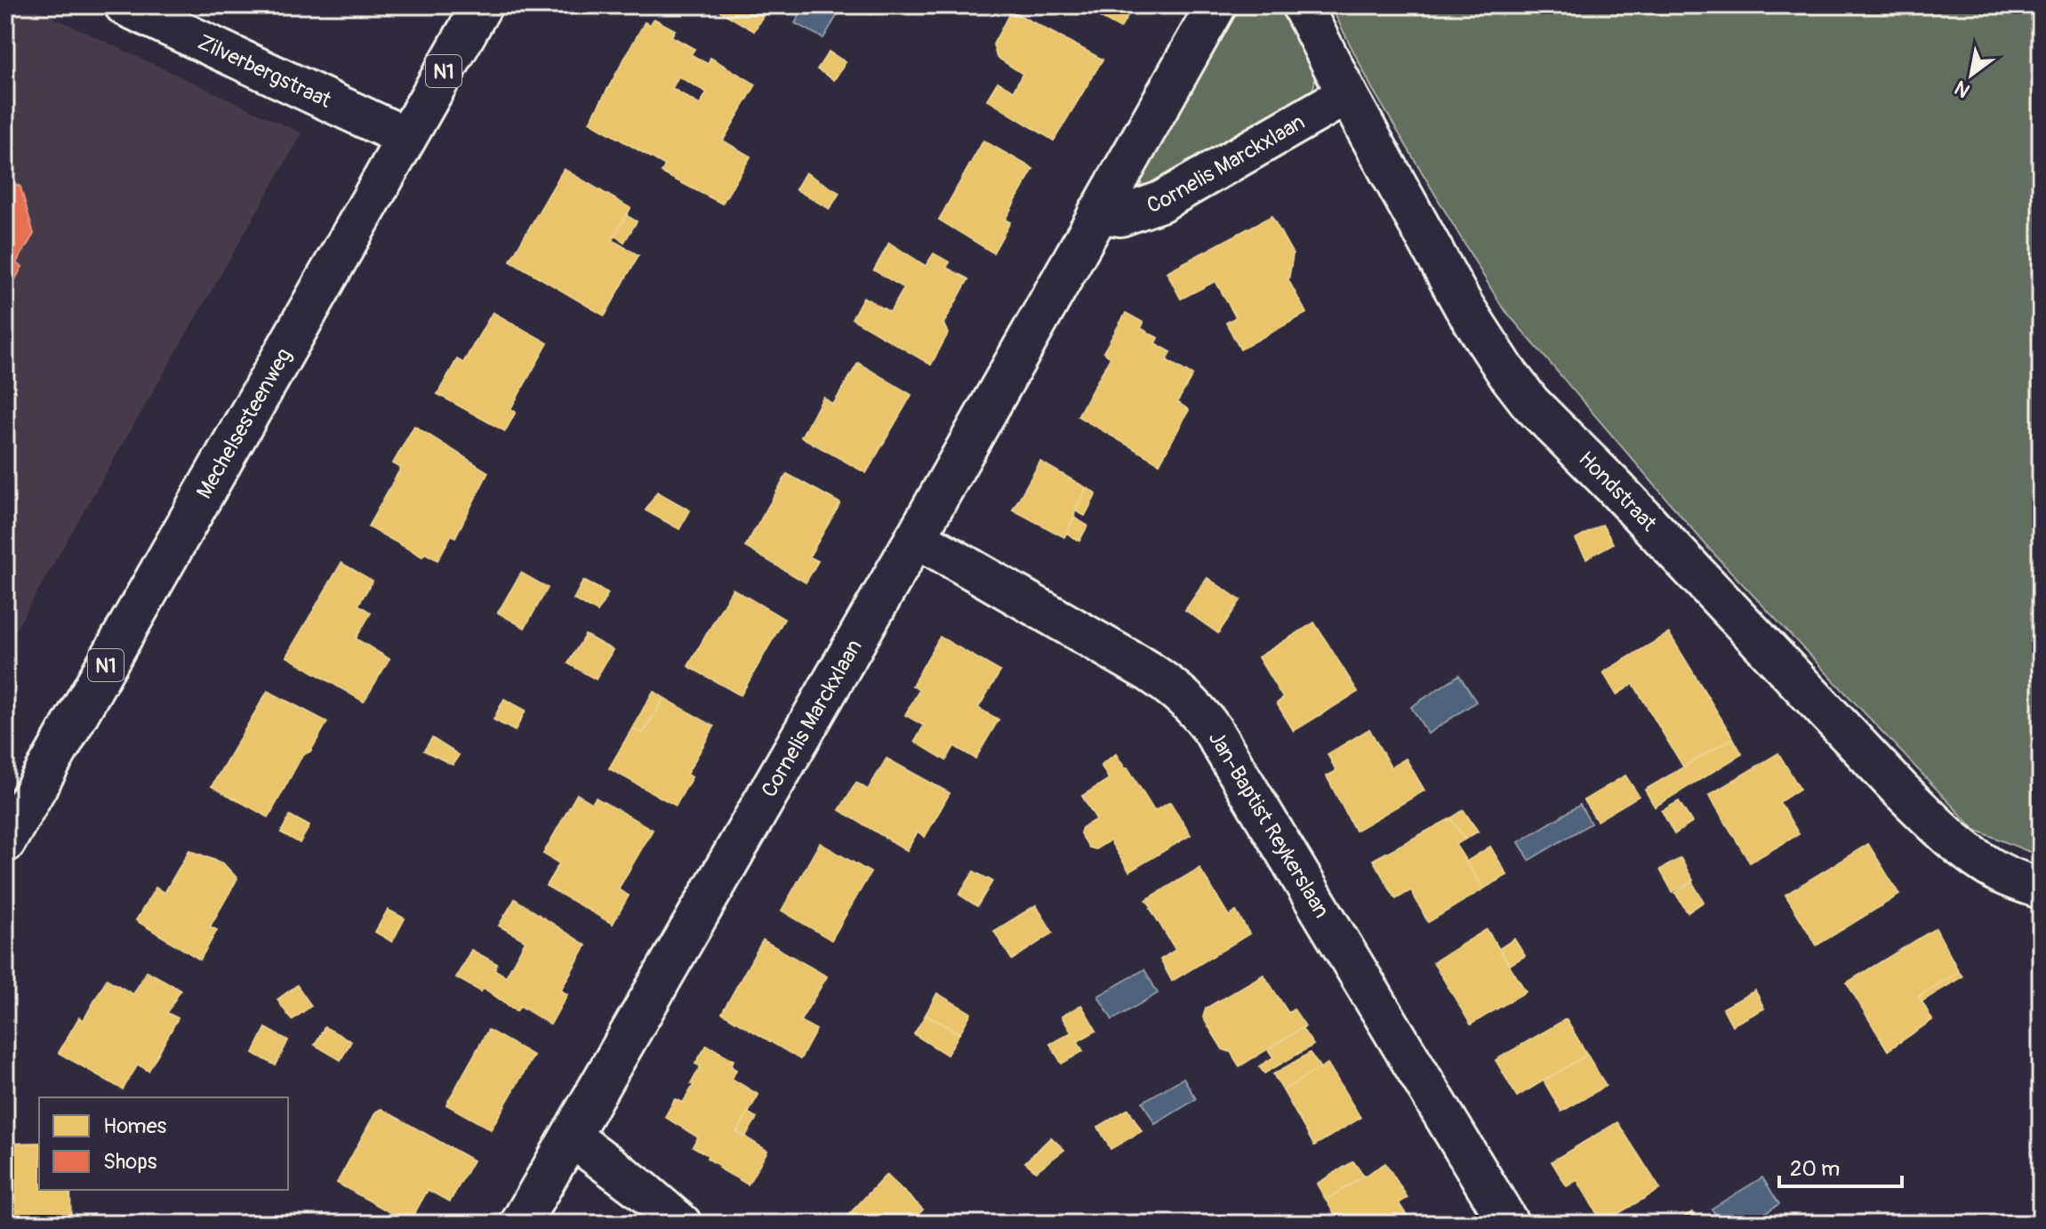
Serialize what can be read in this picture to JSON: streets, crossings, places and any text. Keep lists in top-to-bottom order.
{
  "streets": {
    "street": [
      "Zilverbergstraat",
      "N1",
      "Cornelis Marckxlaan",
      "Mechelsesteenweg",
      "Hondstraat",
      "Jan-Baptist Reykerslaan"
    ]
  },
  "crossings": [
    ["Zilverbergstraat", "Mechelsesteenweg"],
    ["Cornelis Marckxlaan", "Hondstraat"],
    ["Cornelis Marckxlaan", "Jan-Baptist Reykerslaan"]
  ],
  "legend": ["Homes", "Shops"],
  "scale_bar": "20 m",
  "north": "bottom left"
}
